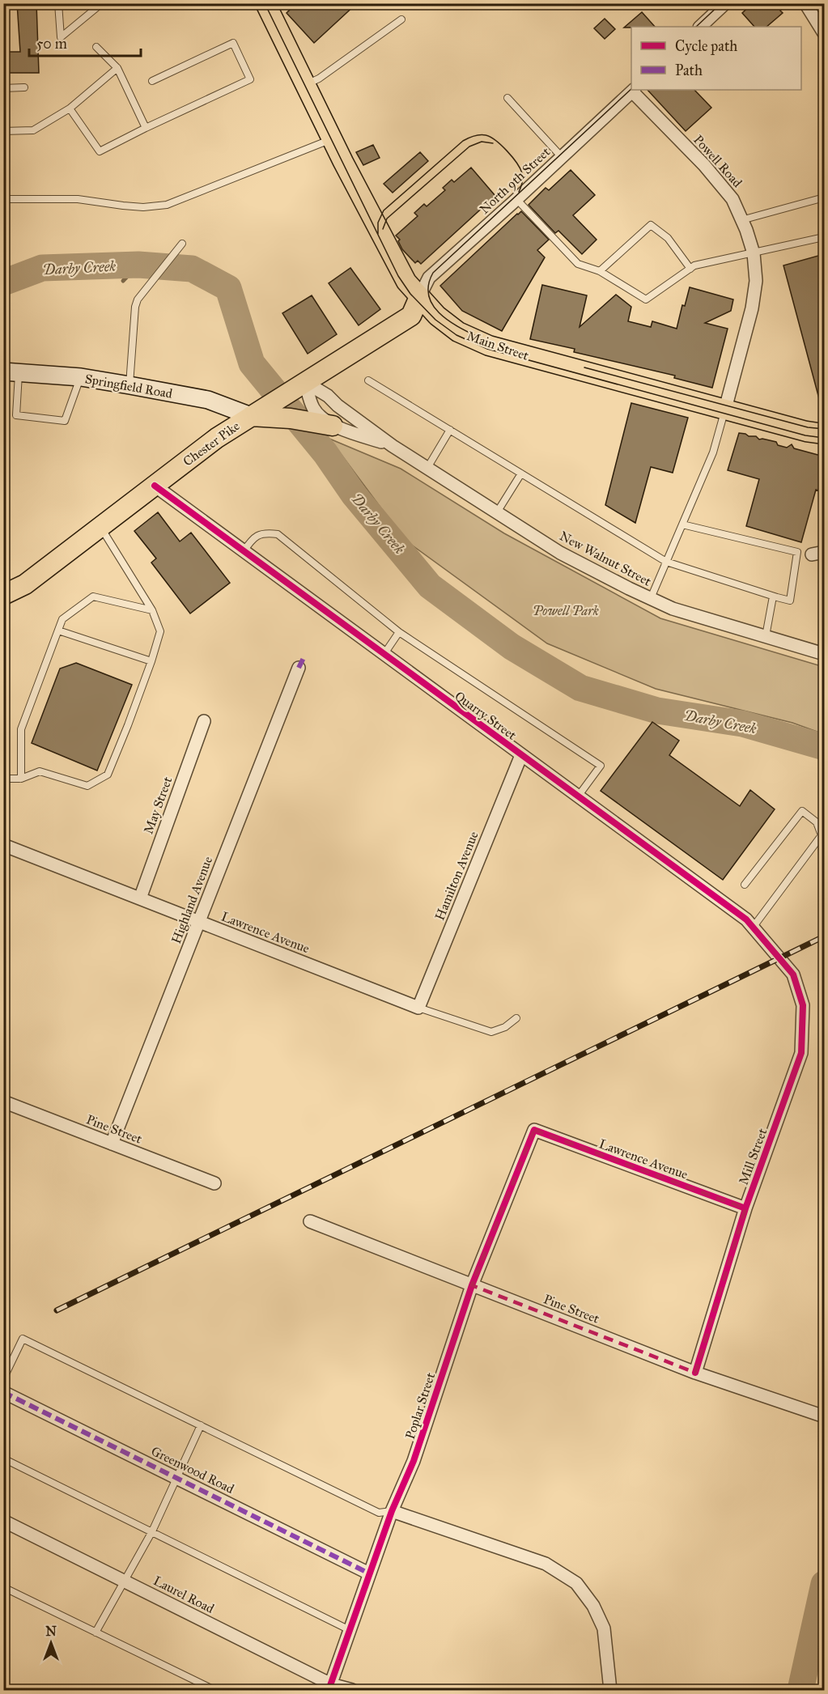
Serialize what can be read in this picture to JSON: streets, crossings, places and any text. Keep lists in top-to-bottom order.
{
  "streets": {
    "main road": ["Main Street", "Chester Pike"],
    "street": [
      "Powell Road",
      "North 9th Street",
      "Springfield Road",
      "New Walnut Street",
      "Quarry Street",
      "May Street",
      "Hamilton Avenue",
      "Highland Avenue",
      "Lawrence Avenue",
      "Pine Street",
      "Mill Street",
      "Poplar Street",
      "Greenwood Road",
      "Laurel Road"
    ]
  },
  "crossings": [
    ["Powell Road", "North 9th Street"],
    ["Powell Road", "Main Street"],
    ["North 9th Street", "Main Street"],
    ["North 9th Street", "Chester Pike"],
    ["Main Street", "Chester Pike"],
    ["Springfield Road", "Chester Pike"],
    ["Chester Pike", "New Walnut Street"],
    ["Chester Pike", "Quarry Street"],
    ["Quarry Street", "Hamilton Avenue"],
    ["Quarry Street", "Mill Street"],
    ["May Street", "Lawrence Avenue"],
    ["Hamilton Avenue", "Lawrence Avenue"],
    ["Highland Avenue", "Lawrence Avenue"],
    ["Highland Avenue", "Pine Street"],
    ["Lawrence Avenue", "Mill Street"],
    ["Lawrence Avenue", "Poplar Street"],
    ["Pine Street", "Mill Street"],
    ["Pine Street", "Poplar Street"],
    ["Poplar Street", "Greenwood Road"],
    ["Poplar Street", "Laurel Road"]
  ],
  "water": ["Darby Creek"],
  "parks": ["Powell Park"],
  "legend": ["Cycle path", "Path"],
  "scale_bar": "50 m",
  "north": "top"
}
